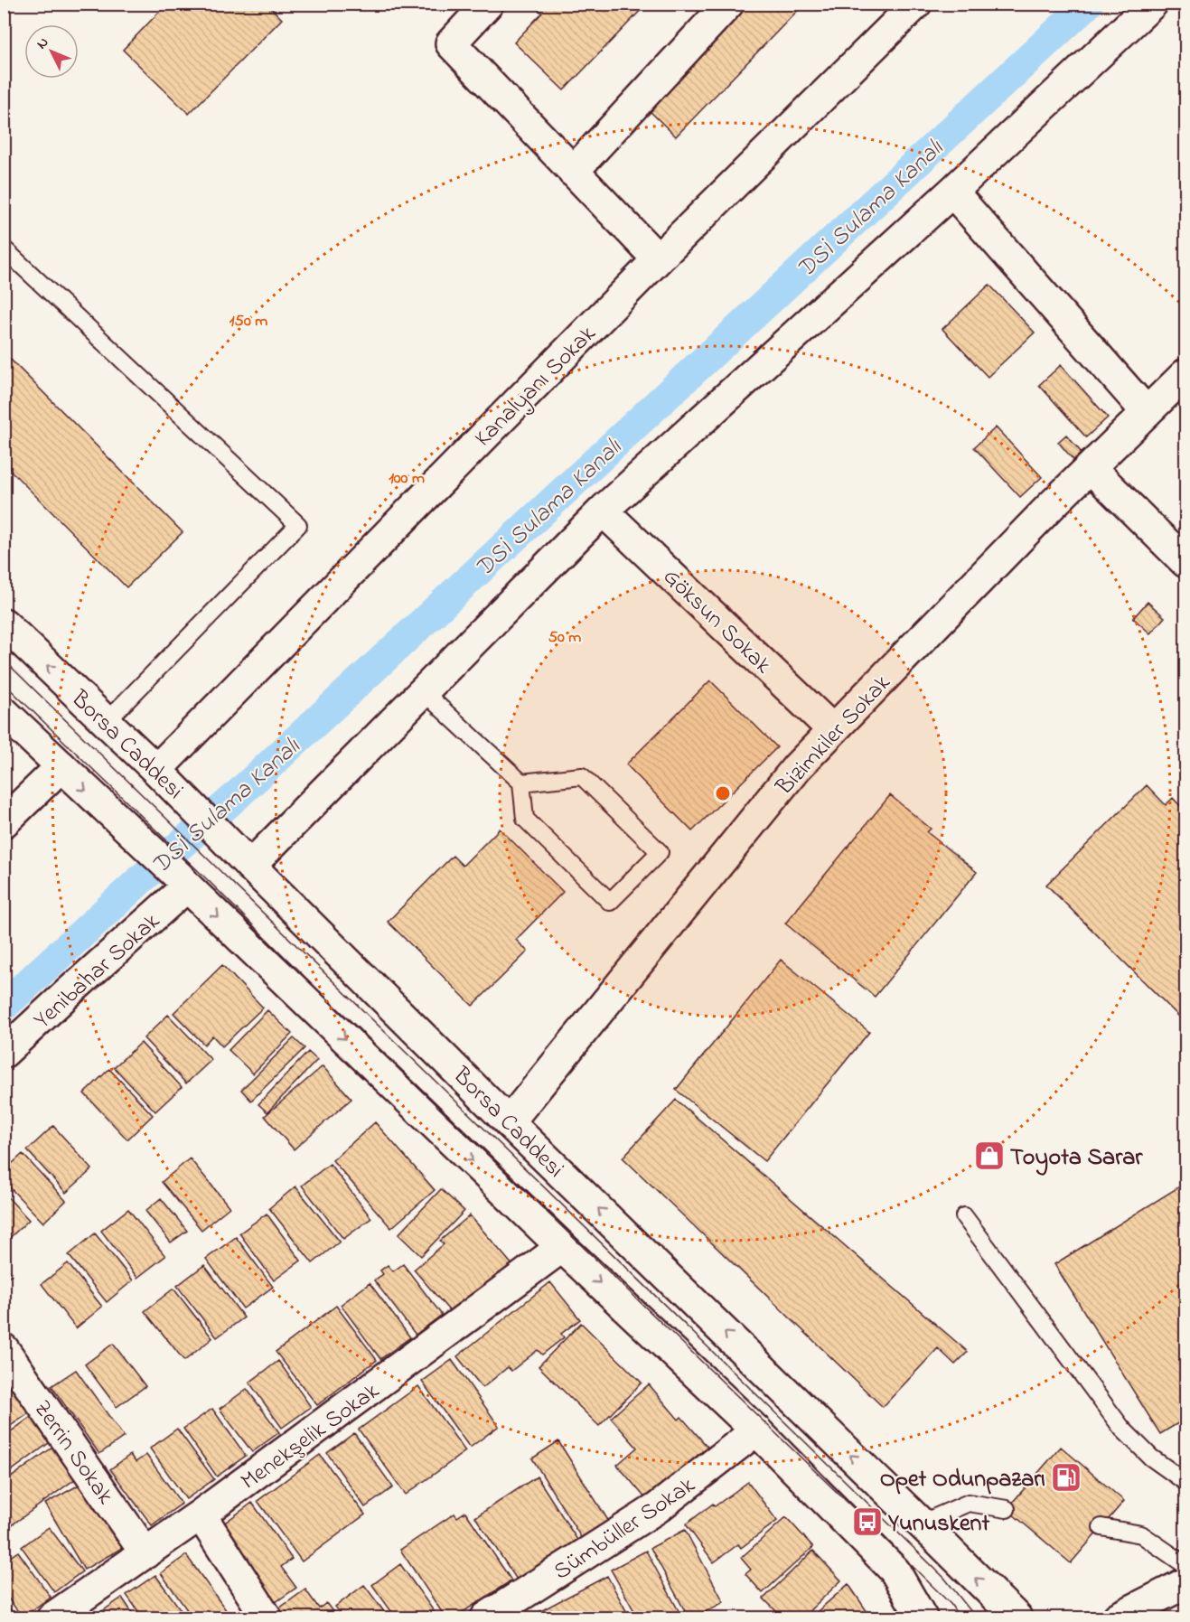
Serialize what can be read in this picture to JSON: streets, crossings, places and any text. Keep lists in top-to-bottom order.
{
  "streets": {
    "street": [
      "Kanalyanı Sokak",
      "Göksun Sokak",
      "Bizimkiler Sokak",
      "Borsa Caddesi",
      "Yenibahar Sokak",
      "Menekşelik Sokak",
      "Zerrin Sokak",
      "Sümbüller Sokak"
    ]
  },
  "crossings": [
    ["Kanalyanı Sokak", "Borsa Caddesi"],
    ["Göksun Sokak", "Bizimkiler Sokak"],
    ["Bizimkiler Sokak", "Borsa Caddesi"],
    ["Menekşelik Sokak", "Zerrin Sokak"]
  ],
  "water": ["DSİ Sulama Kanalı"],
  "places": {
    "shop": ["Toyota Sarar"],
    "fuel station": ["Opet Odunpazarı"],
    "bus stop": ["Yunuskent"]
  },
  "north": "top left",
  "rings": ["150 m", "100 m", "50 m"]
}
